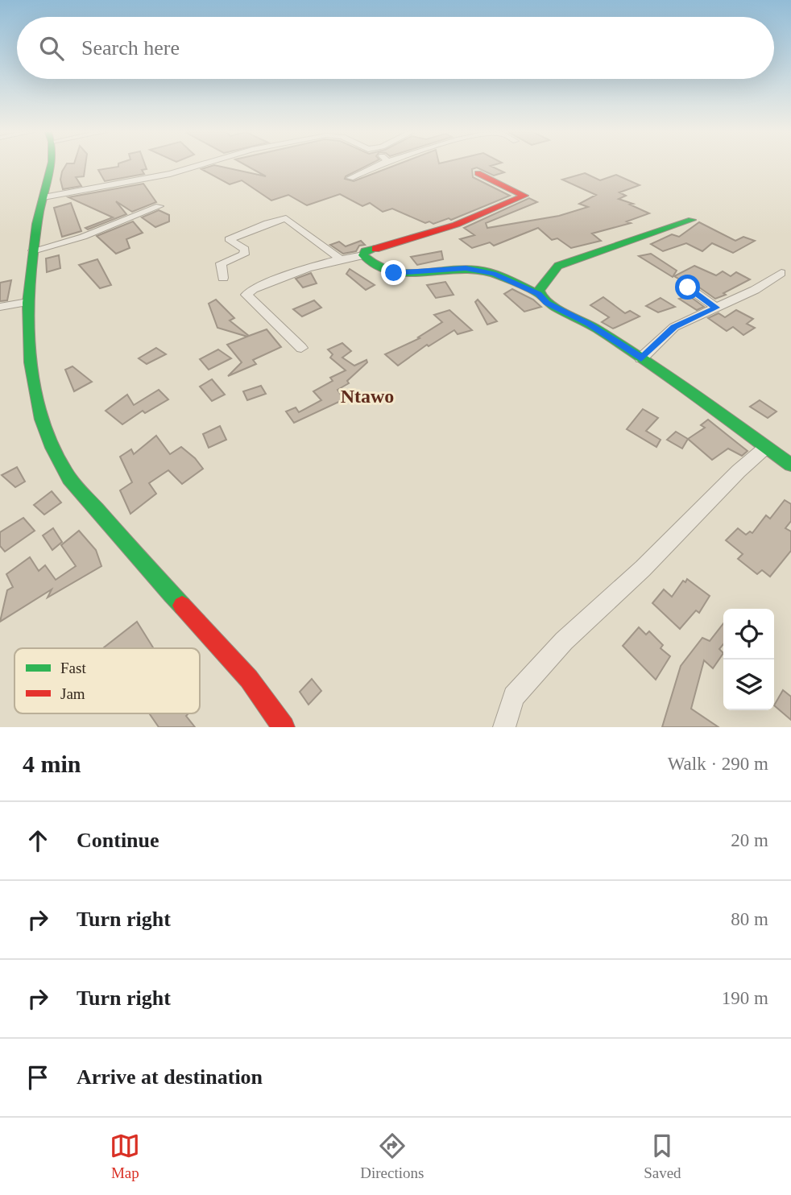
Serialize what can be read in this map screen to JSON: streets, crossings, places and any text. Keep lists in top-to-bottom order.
{
  "districts": ["Ntawo"],
  "legend": ["Fast", "Jam"],
  "page": {
    "search": "Search here",
    "heading": ["4 min", "Walk · 290 m"],
    "list": [
      ["Continue", "20 m"],
      ["Turn right", "80 m"],
      ["Turn right", "190 m"],
      "Arrive at destination"
    ],
    "nav": ["Map", "Directions", "Saved"]
  }
}
